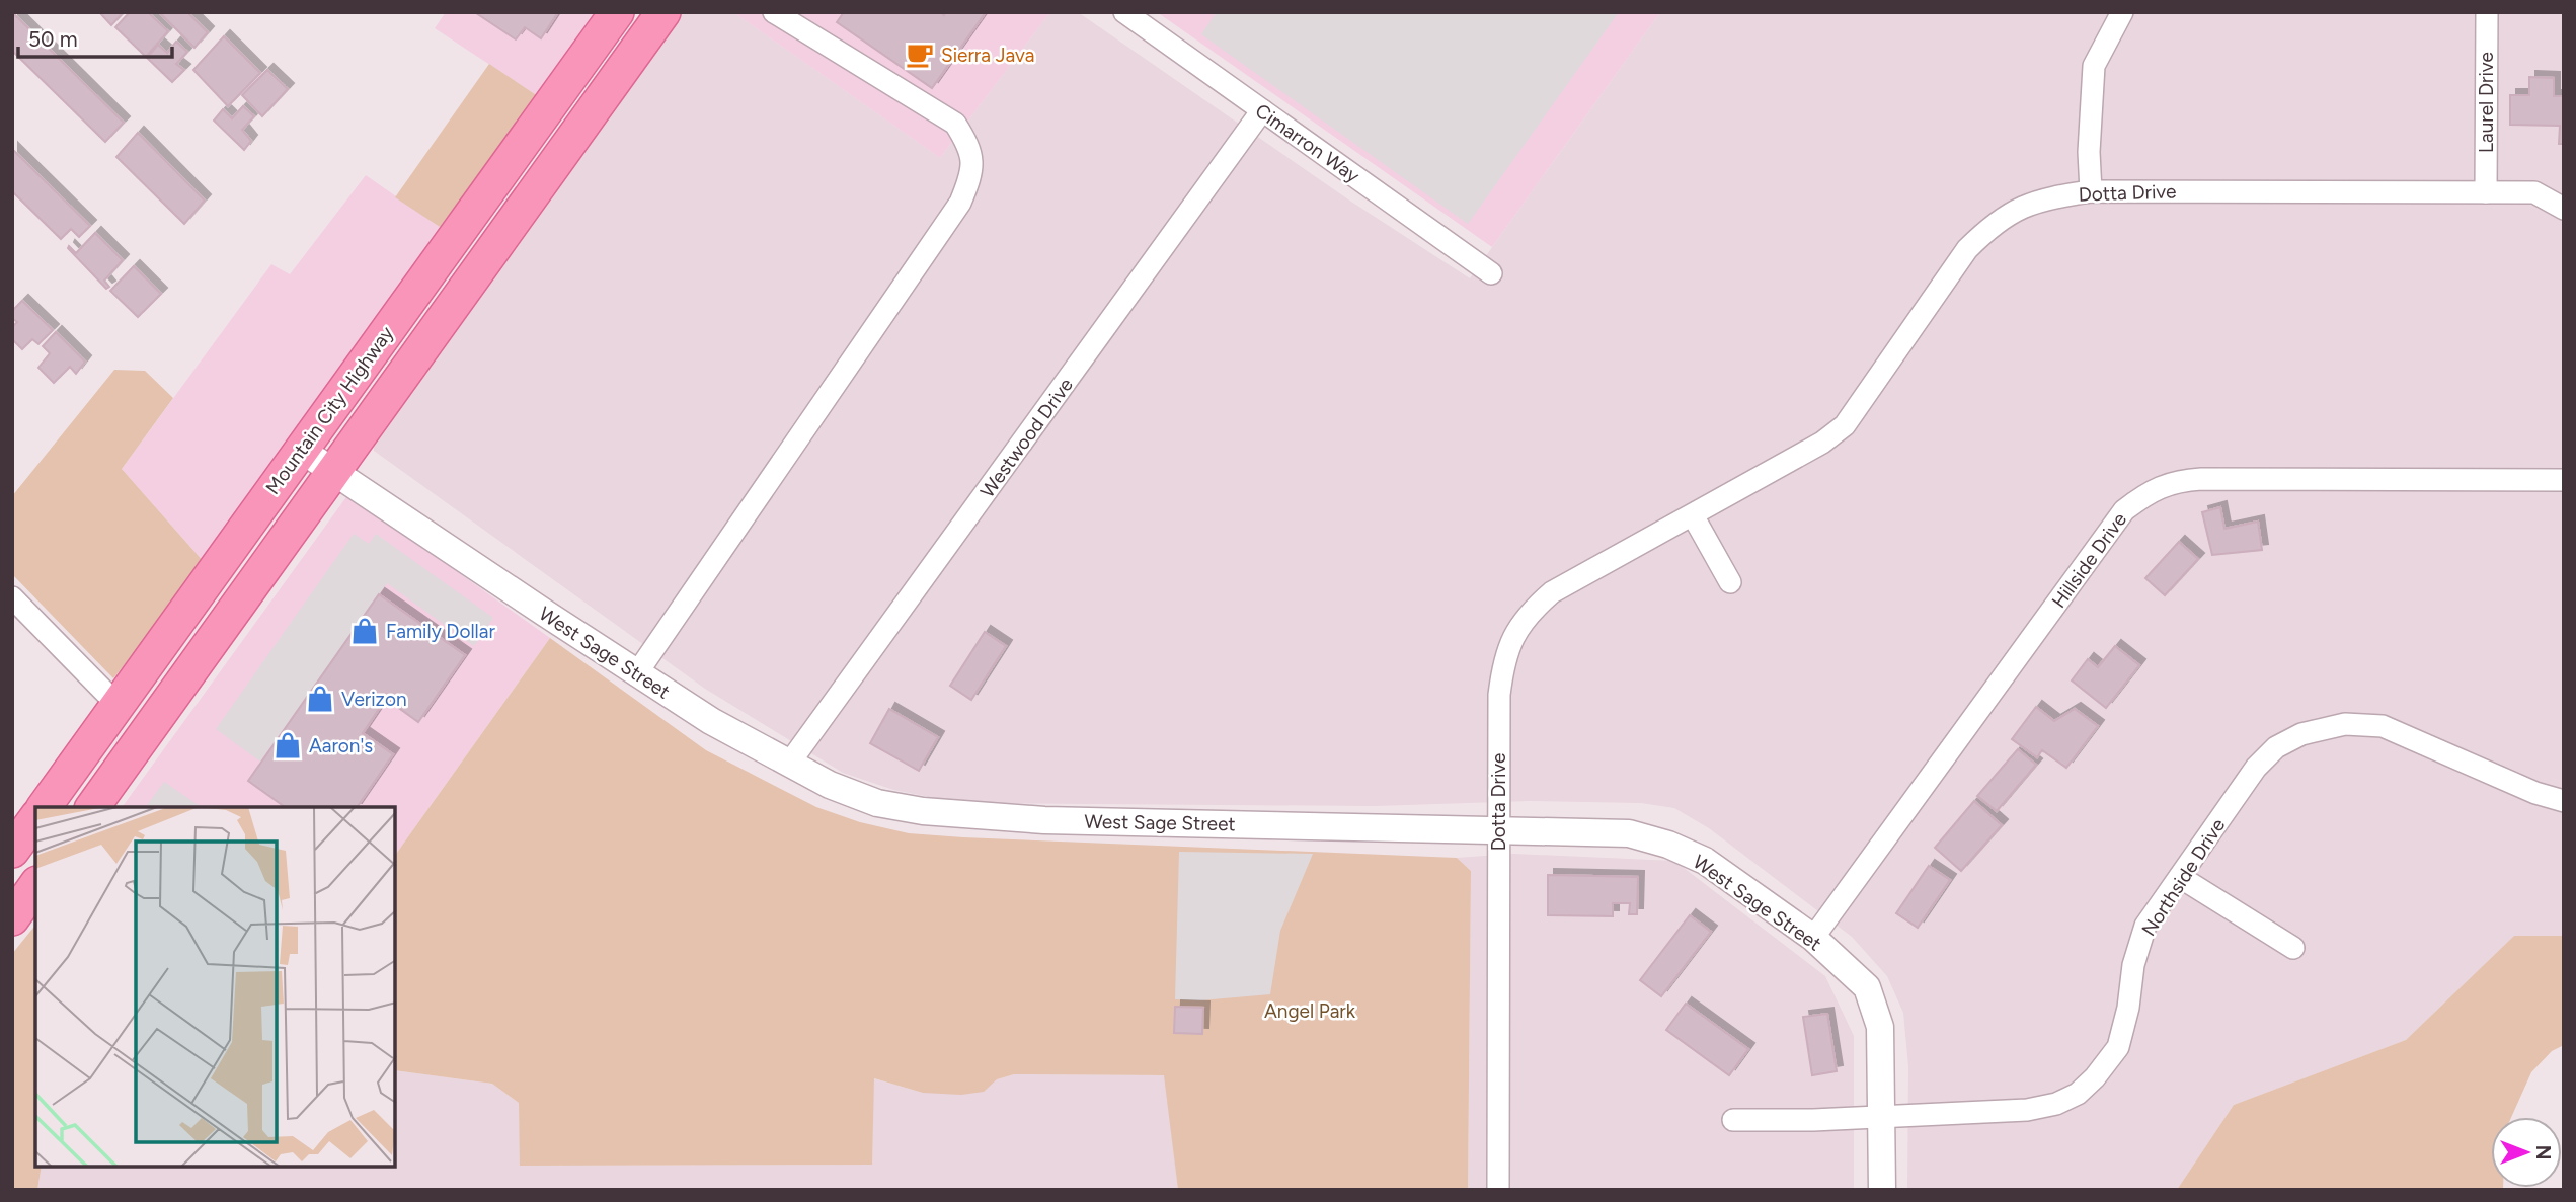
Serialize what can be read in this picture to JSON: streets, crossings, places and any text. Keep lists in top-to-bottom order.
{
  "streets": {
    "main road": ["Mountain City Highway"],
    "street": [
      "Laurel Drive",
      "Cimarron Way",
      "Dotta Drive",
      "Westwood Drive",
      "Hillside Drive",
      "West Sage Street",
      "Northside Drive"
    ]
  },
  "crossings": [
    ["Laurel Drive", "Dotta Drive"],
    ["Cimarron Way", "Westwood Drive"],
    ["Dotta Drive", "West Sage Street"],
    ["Mountain City Highway", "West Sage Street"],
    ["Westwood Drive", "West Sage Street"],
    ["Hillside Drive", "West Sage Street"],
    ["West Sage Street", "Northside Drive"]
  ],
  "parks": ["Angel Park"],
  "places": {
    "cafe": ["Sierra Java"],
    "shop": ["Family Dollar", "Verizon", "Aaron's"]
  },
  "scale_bar": "50 m",
  "north": "right"
}
